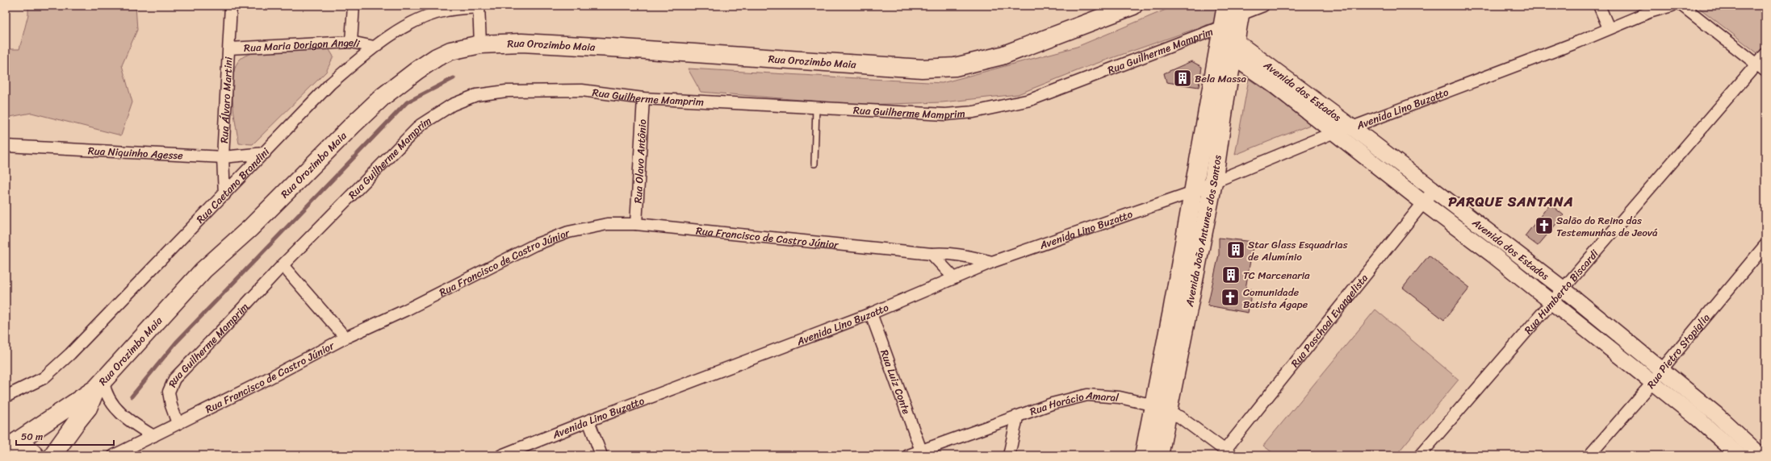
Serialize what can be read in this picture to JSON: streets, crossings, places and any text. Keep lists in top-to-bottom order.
{
  "streets": {
    "main road": ["Rua Orozimbo Maia", "Avenida dos Estados", "Avenida João Antunes dos Santos"],
    "street": [
      "Rua Maria Dorigon Angeli",
      "Rua Guilherme Mamprim",
      "Rua Álvaro Martini",
      "Avenida Lino Buzatto",
      "Rua Niquinho Agesse",
      "Rua Olavo Antônio",
      "Rua Caetano Brandini",
      "Rua Francisco de Castro Júnior",
      "Rua Humberto Biscardi",
      "Rua Paschoal Evangelista",
      "Rua Pietro Stopiglia",
      "Rua Luiz Conte",
      "Rua Horácio Amaral"
    ]
  },
  "crossings": [
    ["Rua Maria Dorigon Angeli", "Rua Álvaro Martini"],
    ["Rua Maria Dorigon Angeli", "Rua Caetano Brandini"],
    ["Rua Guilherme Mamprim", "Avenida dos Estados"],
    ["Rua Guilherme Mamprim", "Rua Olavo Antônio"],
    ["Rua Guilherme Mamprim", "Avenida João Antunes dos Santos"],
    ["Rua Guilherme Mamprim", "Rua Francisco de Castro Júnior"],
    ["Avenida dos Estados", "Avenida Lino Buzatto"],
    ["Avenida dos Estados", "Avenida João Antunes dos Santos"],
    ["Avenida dos Estados", "Rua Humberto Biscardi"],
    ["Avenida dos Estados", "Rua Paschoal Evangelista"],
    ["Avenida dos Estados", "Rua Pietro Stopiglia"],
    ["Rua Álvaro Martini", "Rua Niquinho Agesse"],
    ["Rua Álvaro Martini", "Rua Caetano Brandini"],
    ["Avenida Lino Buzatto", "Avenida João Antunes dos Santos"],
    ["Avenida Lino Buzatto", "Rua Francisco de Castro Júnior"],
    ["Avenida Lino Buzatto", "Rua Luiz Conte"],
    ["Rua Niquinho Agesse", "Rua Caetano Brandini"],
    ["Rua Olavo Antônio", "Rua Francisco de Castro Júnior"],
    ["Avenida João Antunes dos Santos", "Rua Horácio Amaral"],
    ["Rua Paschoal Evangelista", "Rua Horácio Amaral"],
    ["Rua Luiz Conte", "Rua Horácio Amaral"]
  ],
  "districts": ["PARQUE SANTANA"],
  "places": {
    "building": ["Bela Massa", "Star Glass Esquadrias de Alumínio", "TC Marcenaria"],
    "church": ["Salão do Reino das Testemunhas de Jeová", "Comunidade Batista Ágape"]
  },
  "scale_bar": "50 m"
}
